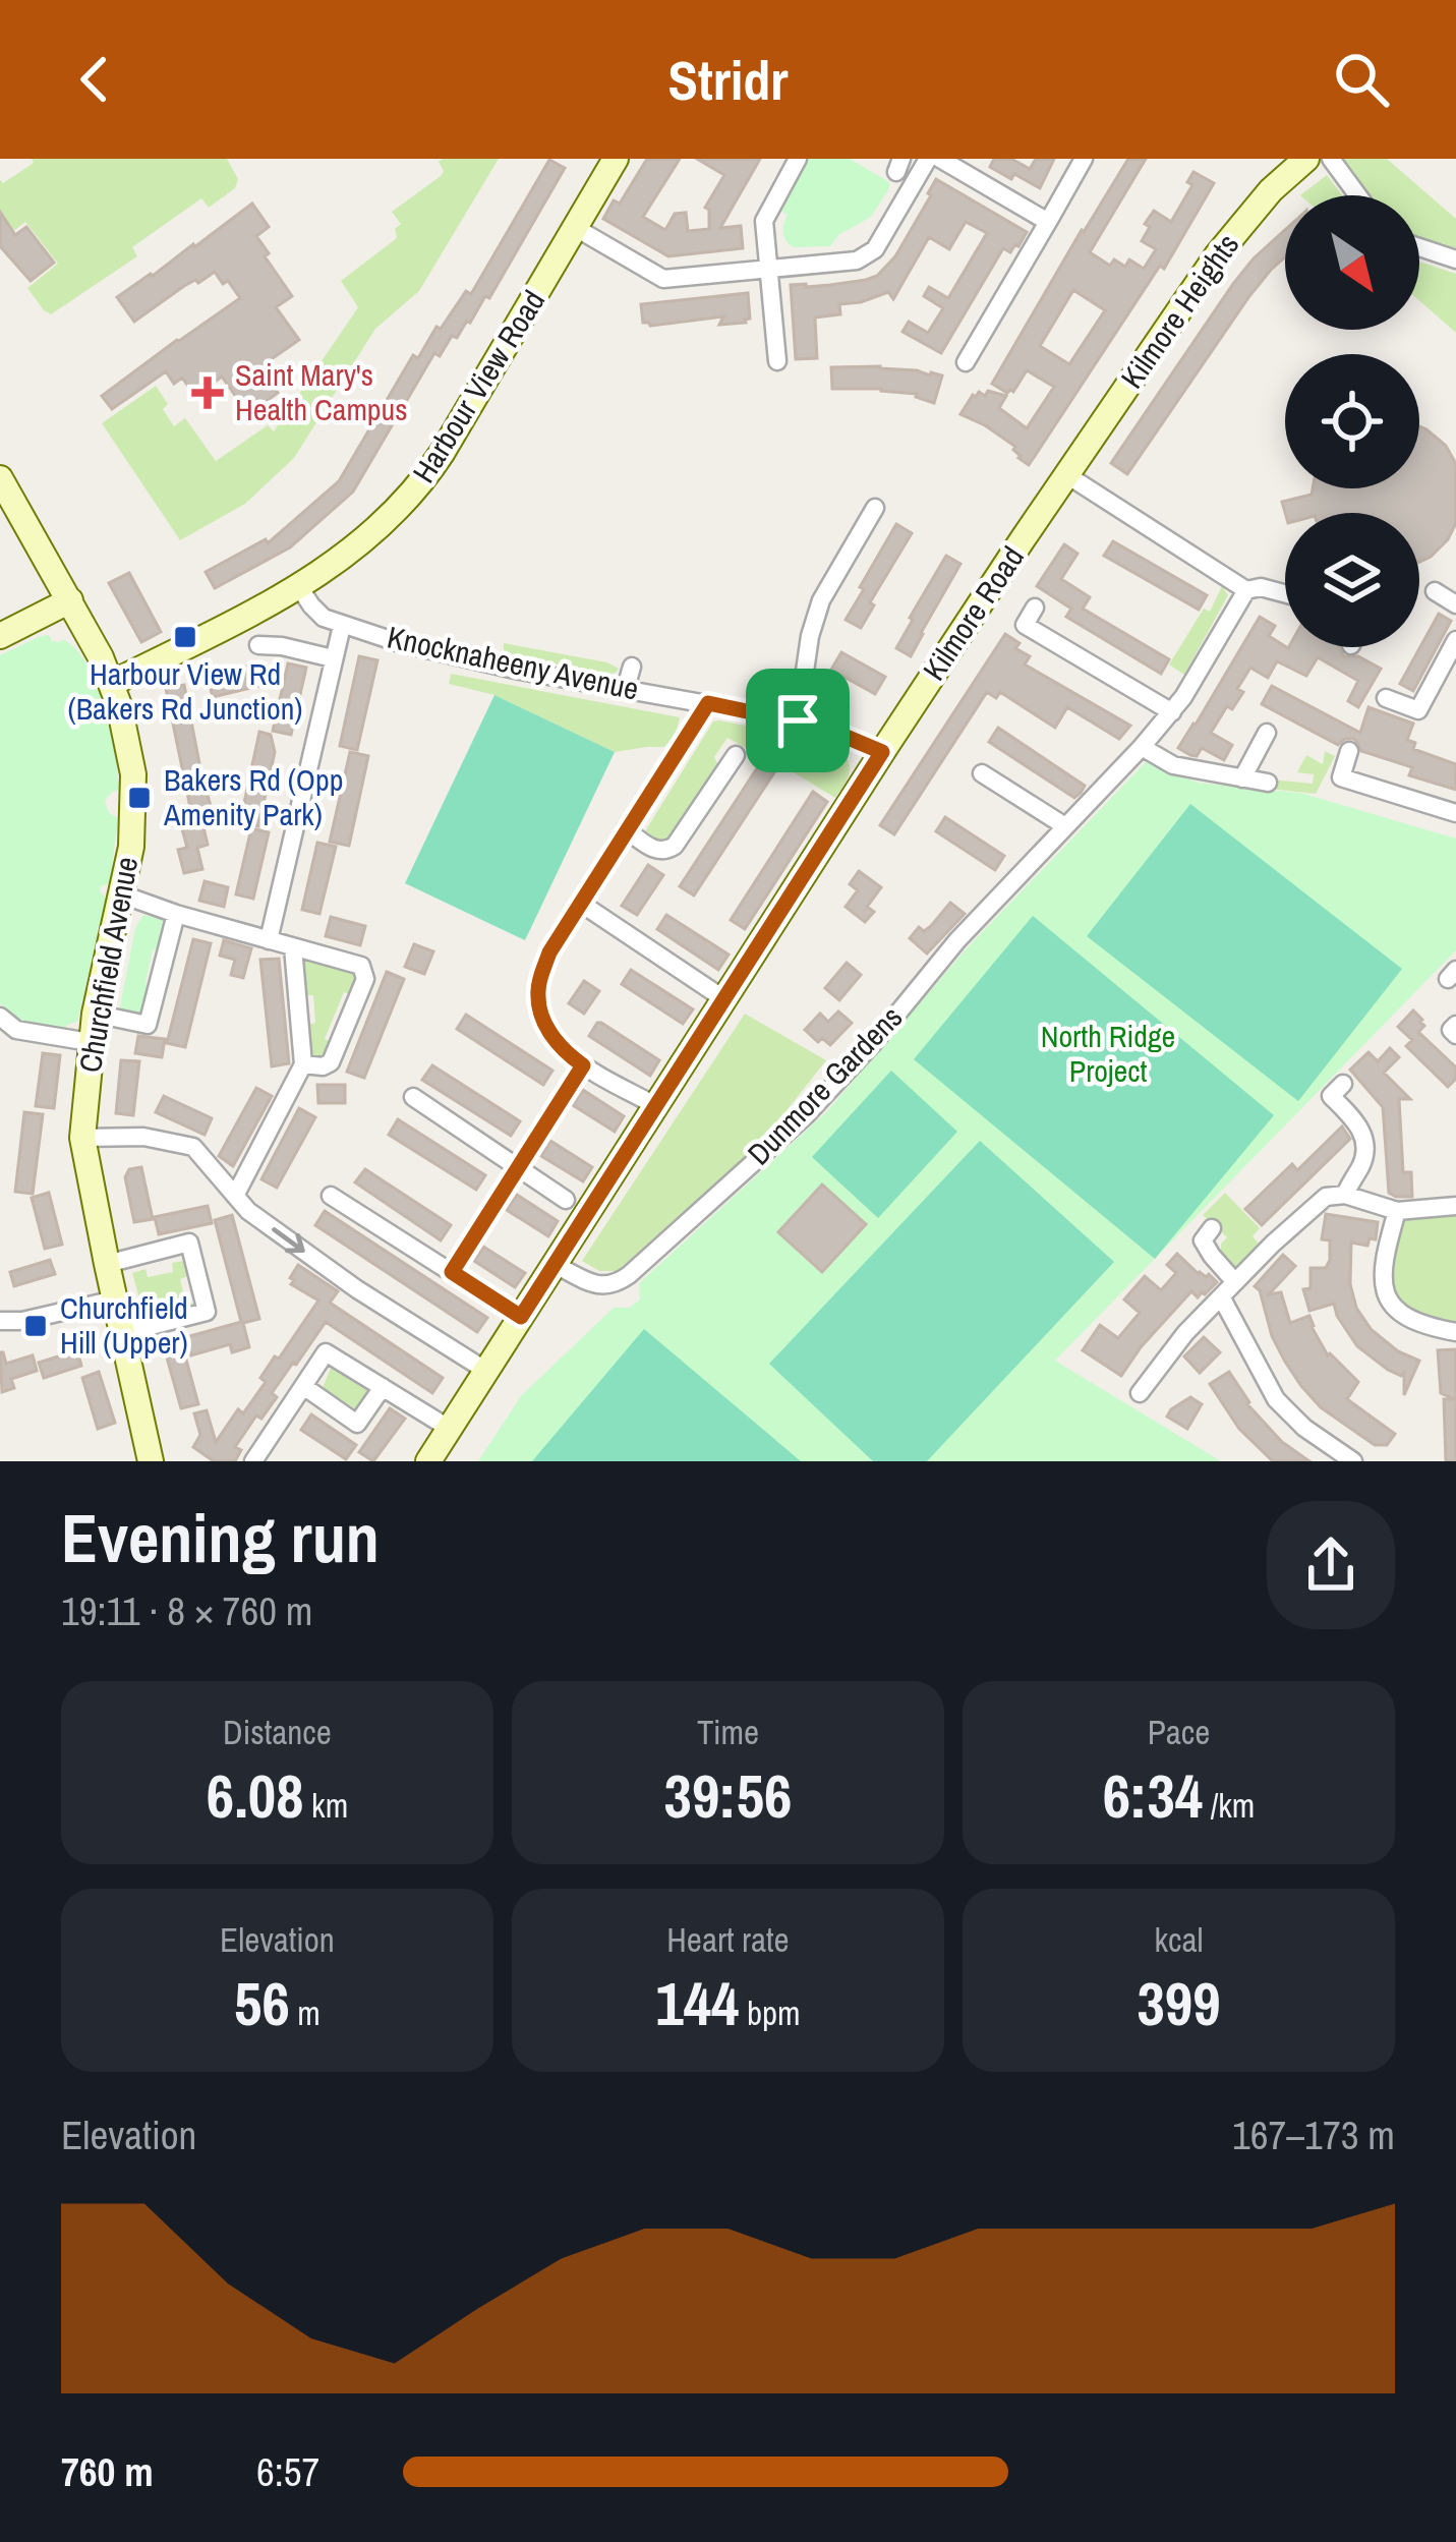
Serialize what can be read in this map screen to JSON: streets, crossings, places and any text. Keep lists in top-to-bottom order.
{
  "streets": {
    "street": [
      "Kilmore Heights",
      "Harbour View Road",
      "Kilmore Road",
      "Knocknaheeny Avenue",
      "Churchfield Avenue",
      "Dunmore Gardens"
    ]
  },
  "crossings": [
    ["Kilmore Heights", "Kilmore Road"],
    ["Harbour View Road", "Knocknaheeny Avenue"],
    ["Harbour View Road", "Churchfield Avenue"],
    ["Kilmore Road", "Knocknaheeny Avenue"],
    ["Kilmore Road", "Dunmore Gardens"]
  ],
  "parks": ["North Ridge Project"],
  "places": {
    "health": ["Saint Mary's Health Campus"],
    "transit": ["Harbour View Rd (Bakers Rd Junction)", "Bakers Rd (Opp Amenity Park)", "Churchfield Hill (Upper)"]
  },
  "north": "bottom right",
  "page": {
    "header": "Stridr",
    "heading": ["Evening run", "19:11 · 8 × 760 m"],
    "stats": [
      ["Distance", "6.08 km"],
      ["Time", "39:56"],
      ["Pace", "6:34 /km"],
      ["Elevation", "56 m"],
      ["Heart rate", "144 bpm"],
      ["kcal", "399"]
    ],
    "chart": ["Elevation", "167–173 m"],
    "list": [
      {
        "name": "760 m",
        "note": "6:57"
      }
    ]
  }
}
